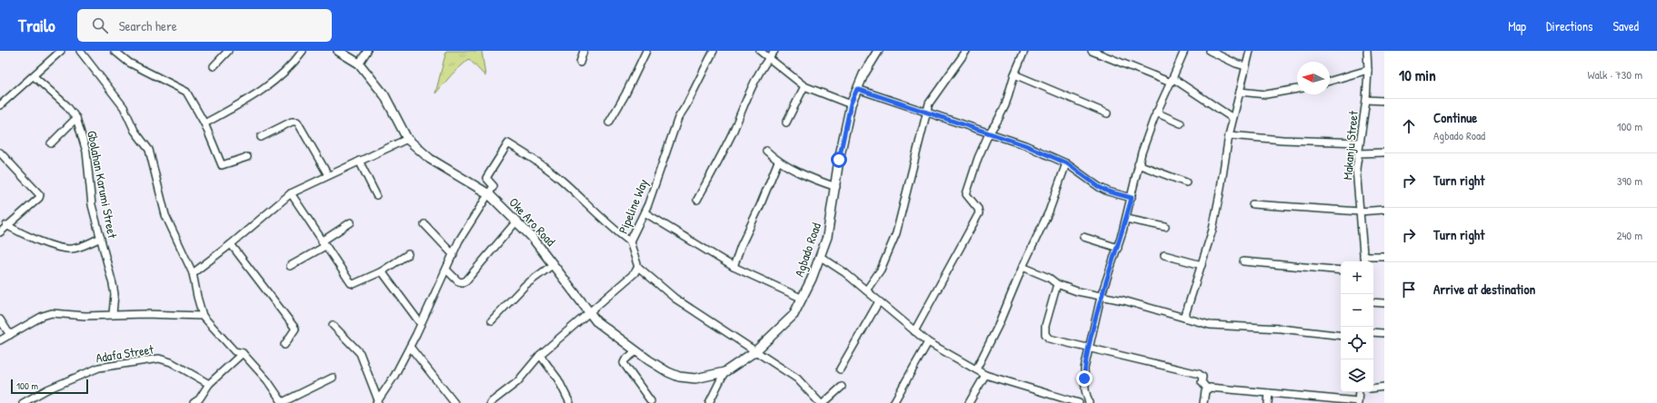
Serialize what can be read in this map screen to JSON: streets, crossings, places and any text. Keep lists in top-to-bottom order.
{
  "streets": {
    "main road": ["Oke Aro Road", "Agbado Road"],
    "street": [
      "Makanju Street",
      "Gbolahan Karumi Street",
      "Pipeline Way",
      "Adafa Street"
    ]
  },
  "crossings": [
    ["Oke Aro Road", "Agbado Road"]
  ],
  "scale_bar": "100 m",
  "north": "left",
  "page": {
    "header": "Trailo",
    "search": "Search here",
    "nav": ["Map", "Directions", "Saved"],
    "heading": ["10 min", "Walk · 730 m"],
    "list": [
      ["Continue", "Agbado Road", "100 m"],
      ["Turn right", "390 m"],
      ["Turn right", "240 m"],
      "Arrive at destination"
    ],
    "map_buttons": ["+", "−"],
    "scale": "100 m"
  }
}
